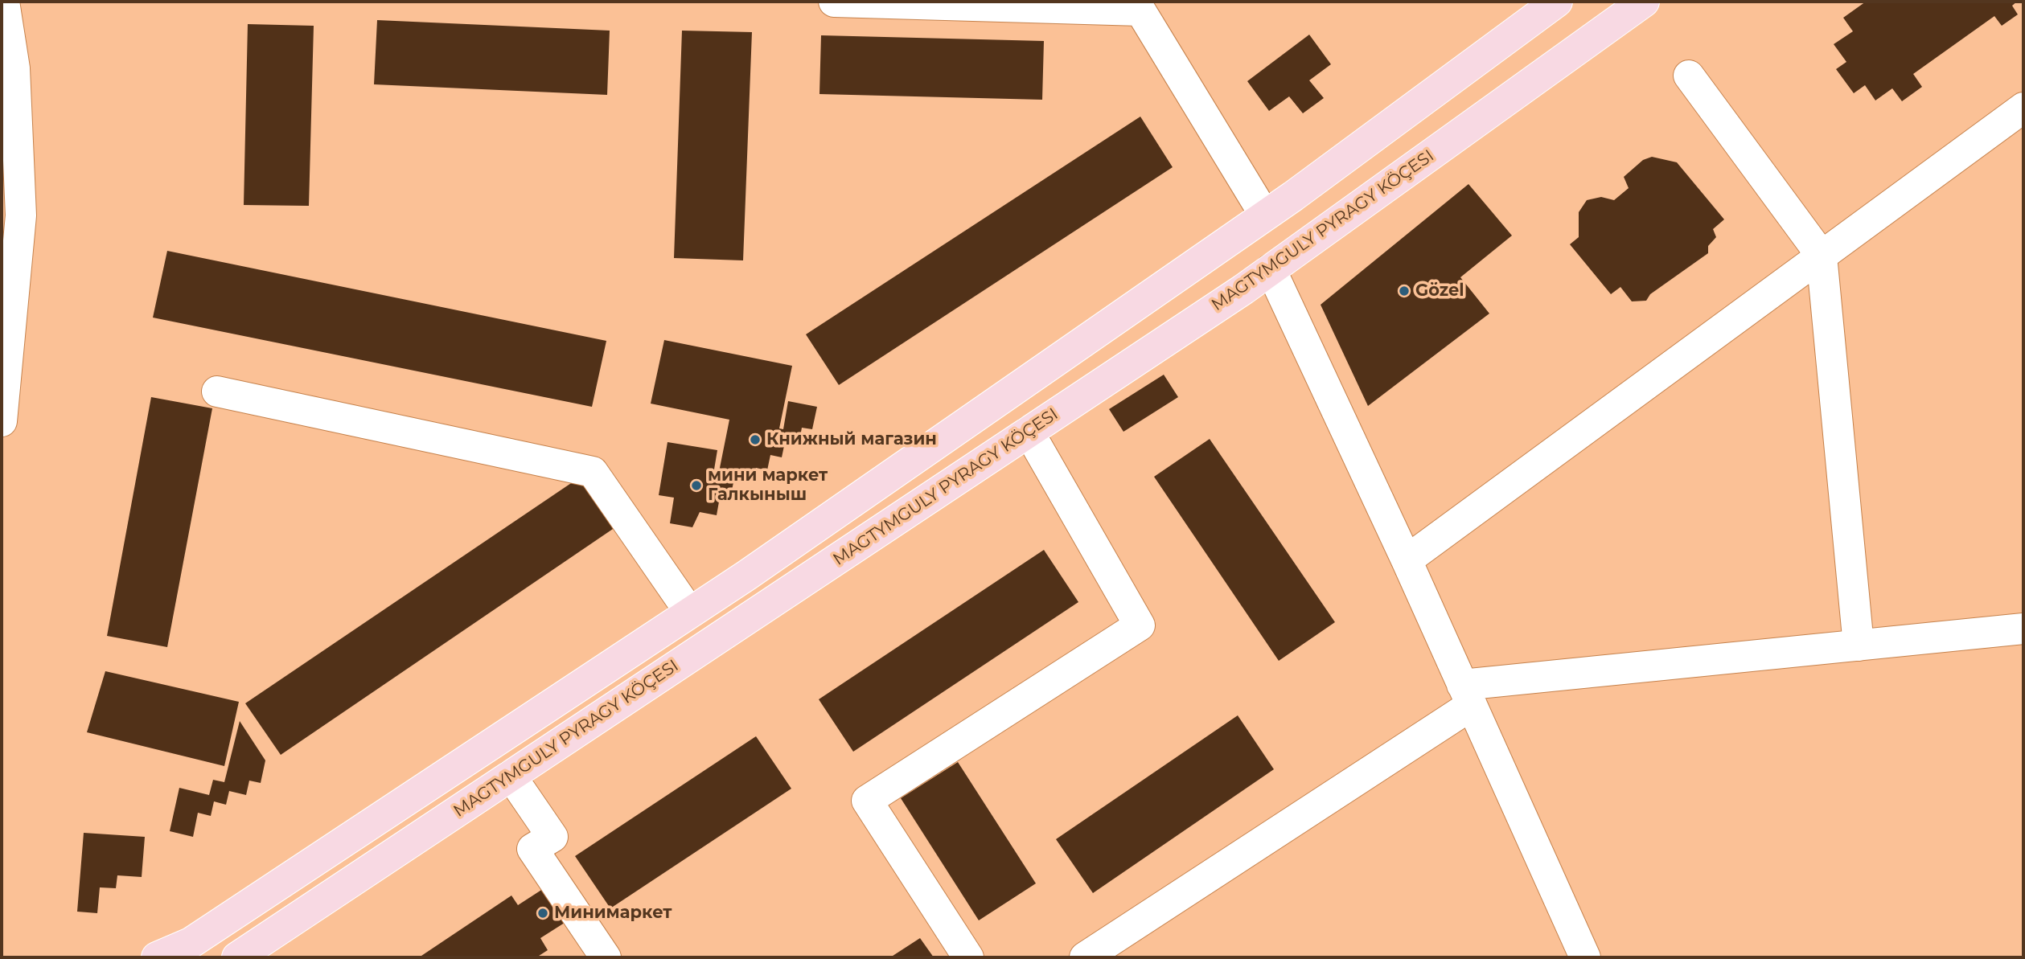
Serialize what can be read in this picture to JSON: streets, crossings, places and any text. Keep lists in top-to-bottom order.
{
  "streets": {
    "main road": ["MAGTYMGULY PYRAGY KÖÇESI"]
  },
  "places": [
    "Gözel",
    "Книжный магазин",
    "мини маркет Галкыныш",
    "Минимаркет"
  ]
}
